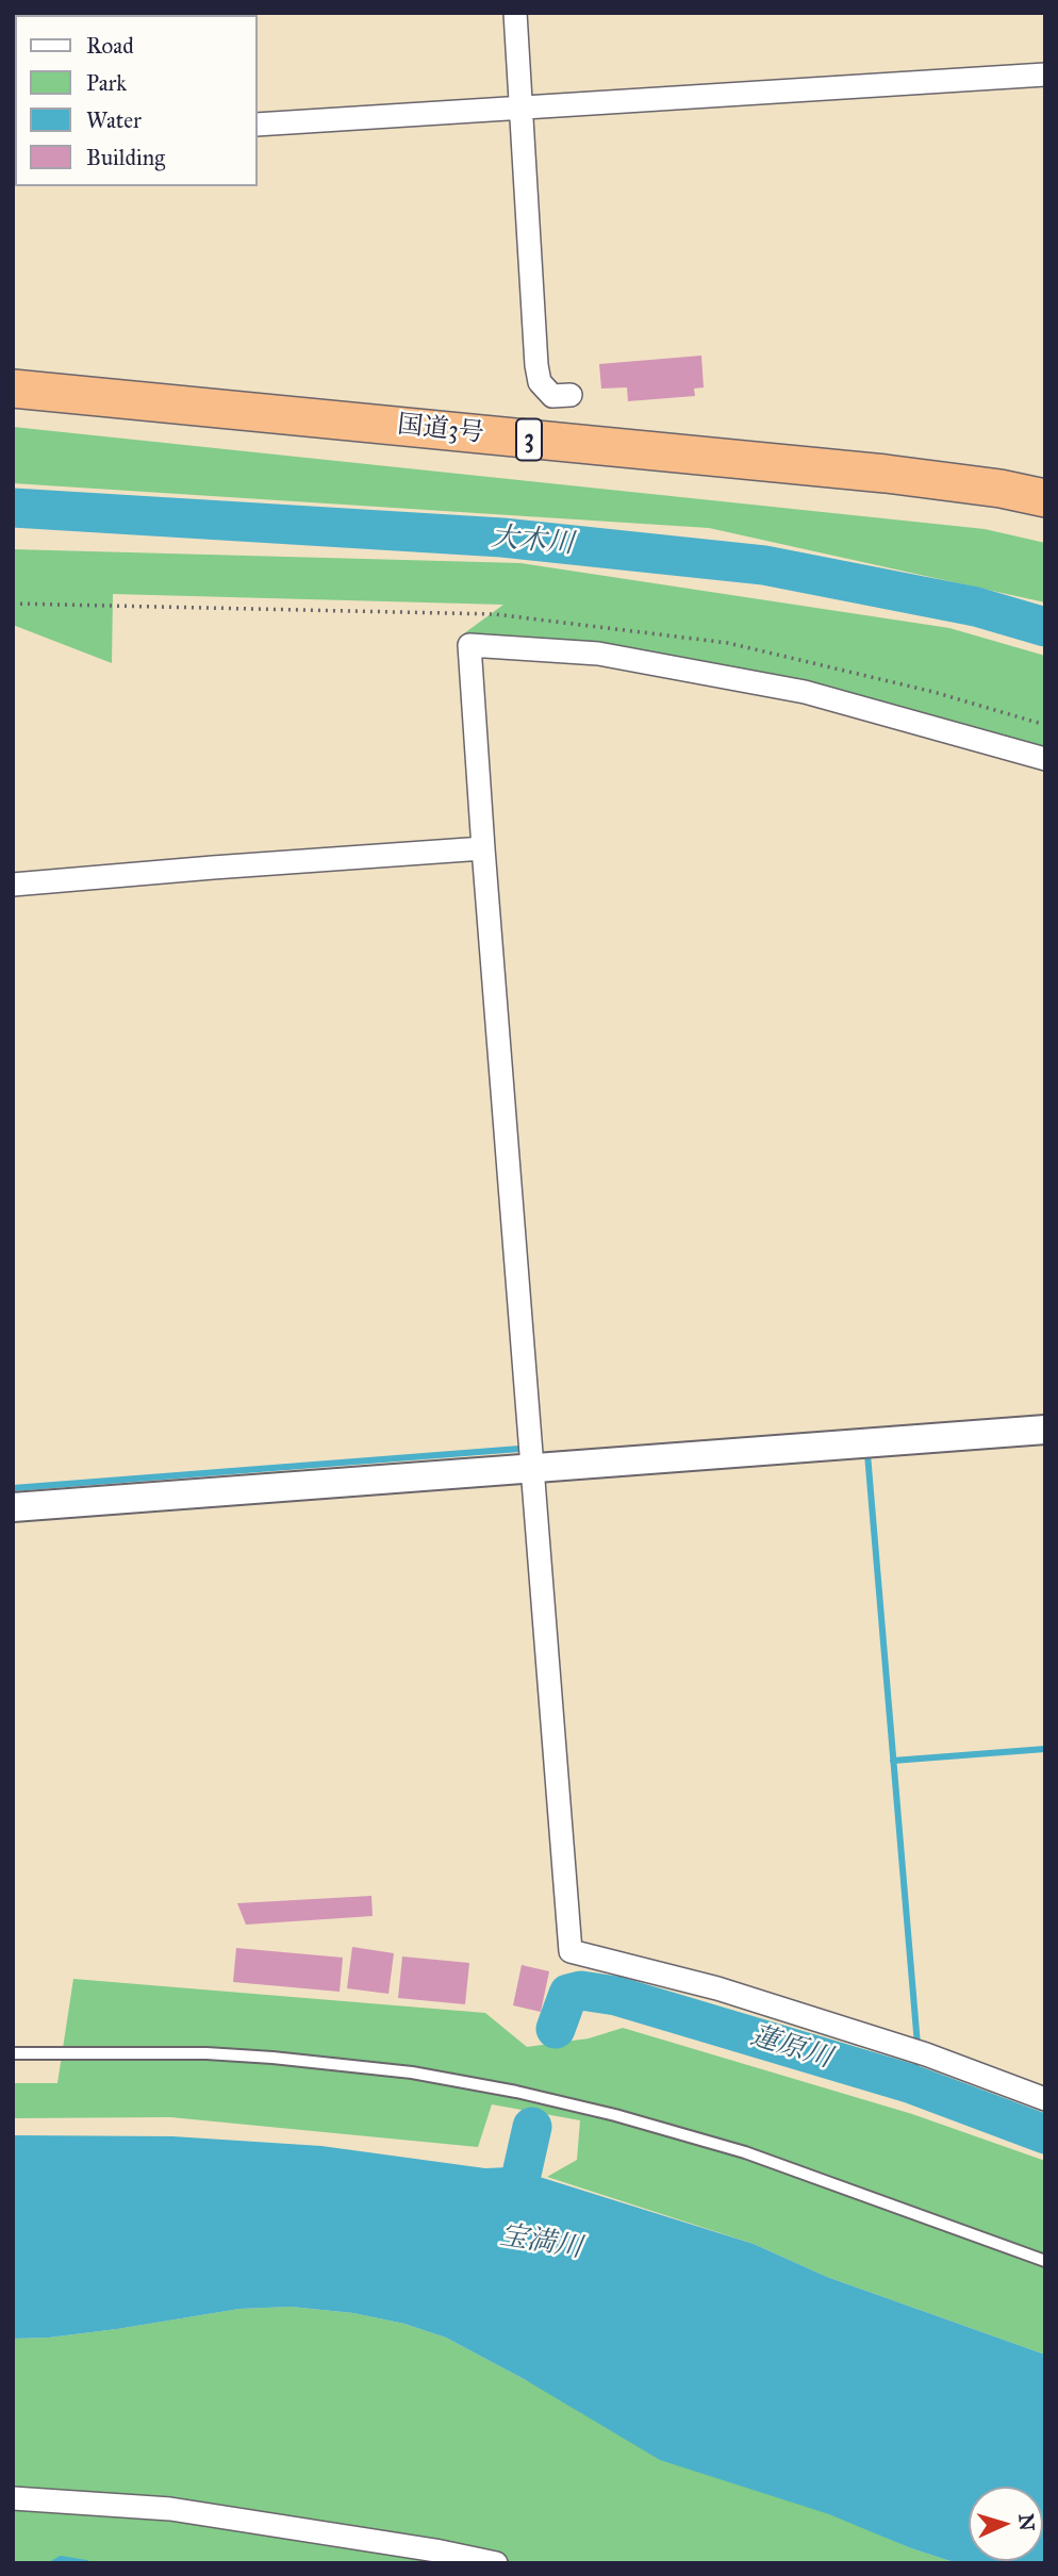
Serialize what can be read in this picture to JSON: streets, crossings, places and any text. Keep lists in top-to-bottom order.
{
  "streets": {
    "highway": ["国道3号", "3"]
  },
  "water": ["大木川", "蓮原川", "宝満川"],
  "legend": [
    "Road",
    "Park",
    "Water",
    "Building"
  ],
  "north": "right"
}
